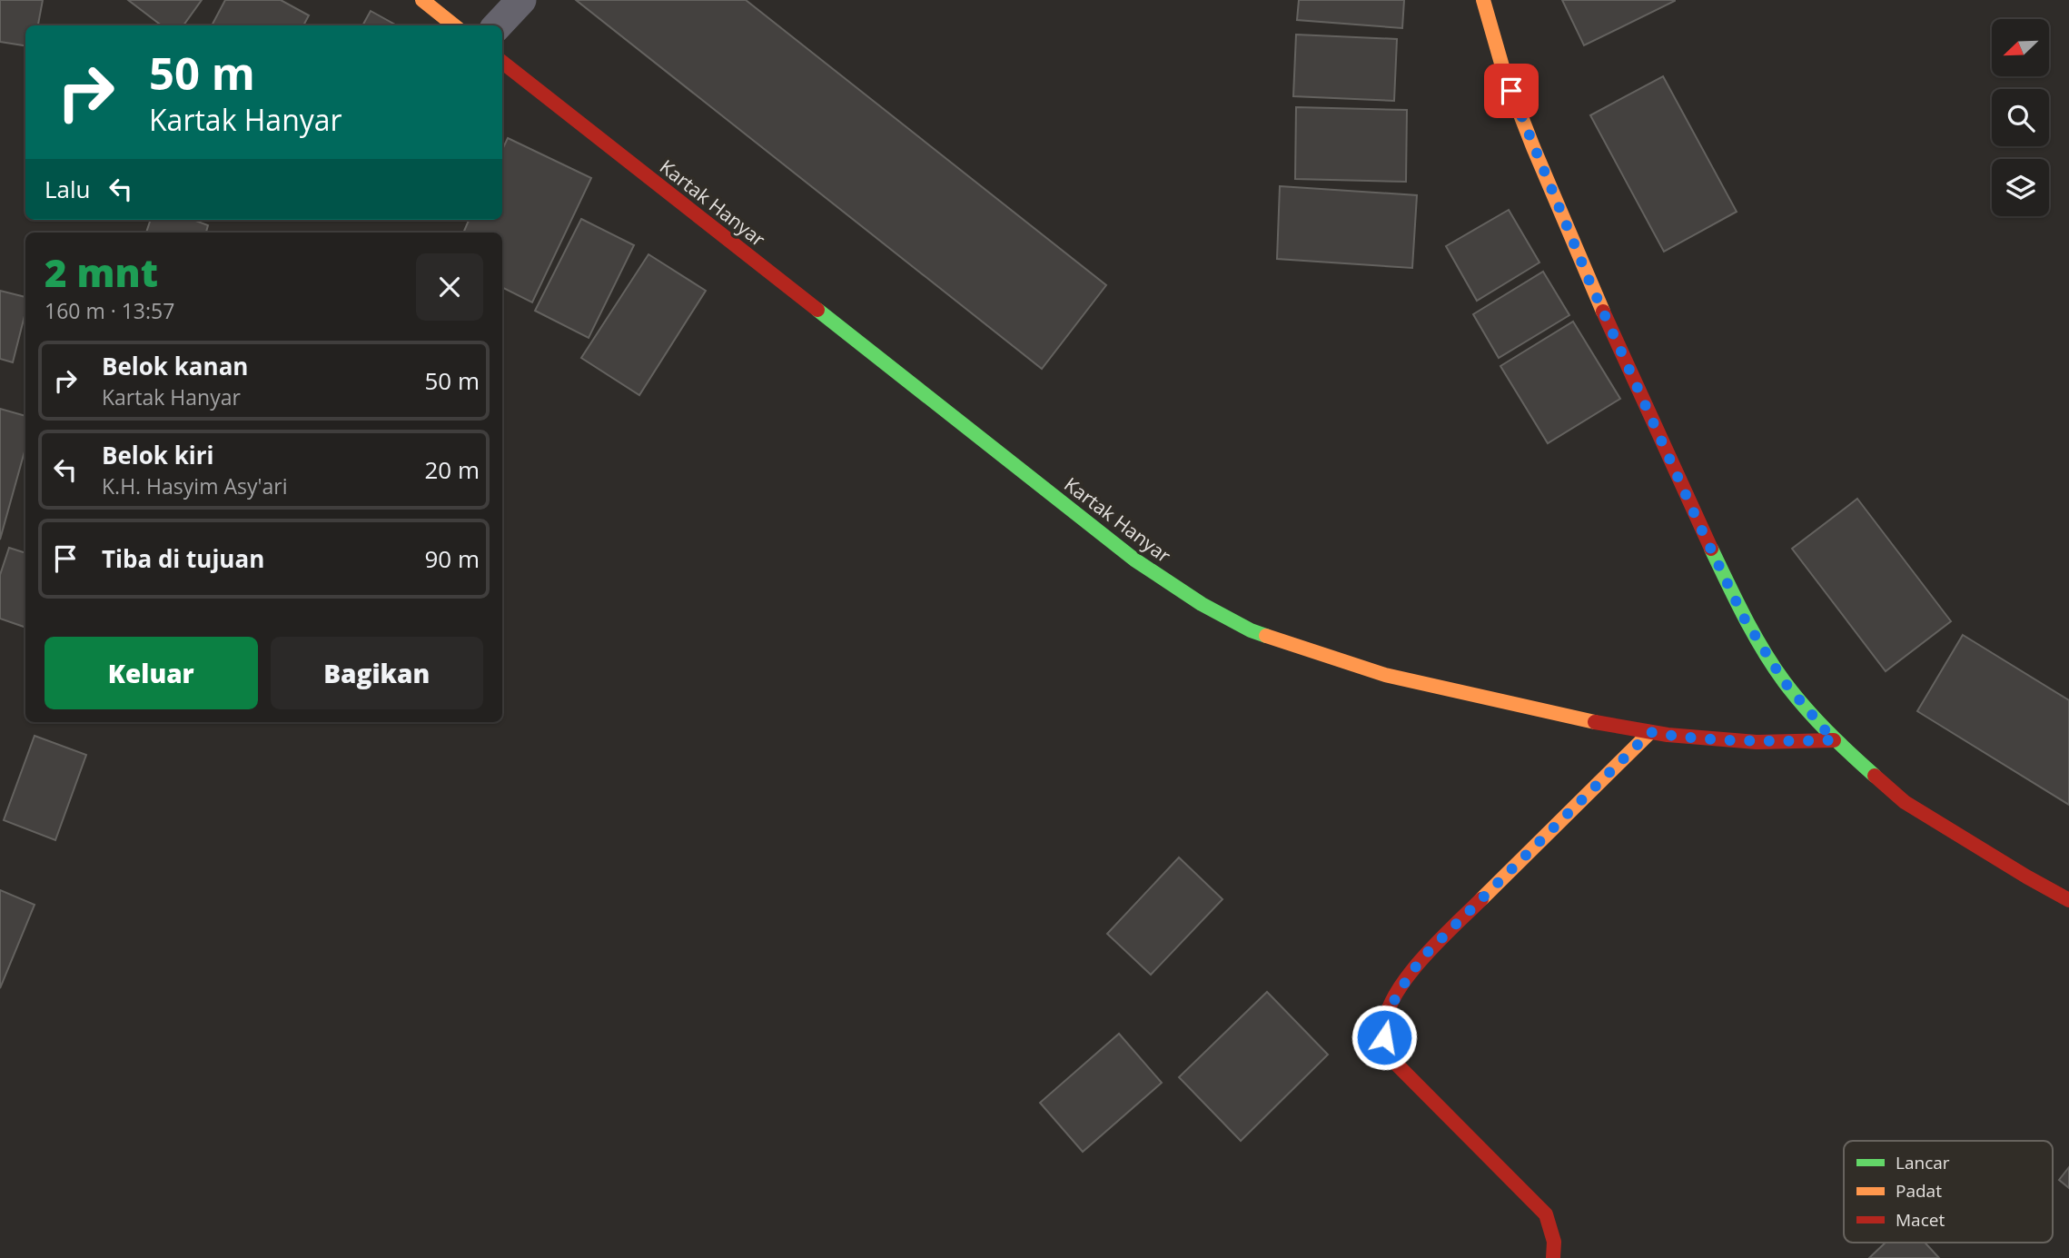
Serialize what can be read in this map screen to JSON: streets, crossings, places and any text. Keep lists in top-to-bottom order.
{
  "streets": {
    "street": ["Kartak Hanyar"]
  },
  "legend": ["Lancar", "Padat", "Macet"],
  "north": "bottom left",
  "page": {
    "turn": ["50 m", "Kartak Hanyar"],
    "then": "Lalu",
    "heading": ["2 mnt", "160 m · 13:57"],
    "list": [
      {
        "name": "Belok kanan",
        "note": "Kartak Hanyar",
        "value": "50 m"
      },
      {
        "name": "Belok kiri",
        "note": "K.H. Hasyim Asy'ari",
        "value": "20 m"
      },
      {
        "name": "Tiba di tujuan",
        "value": "90 m"
      }
    ],
    "buttons": ["Keluar", "Bagikan"]
  }
}
